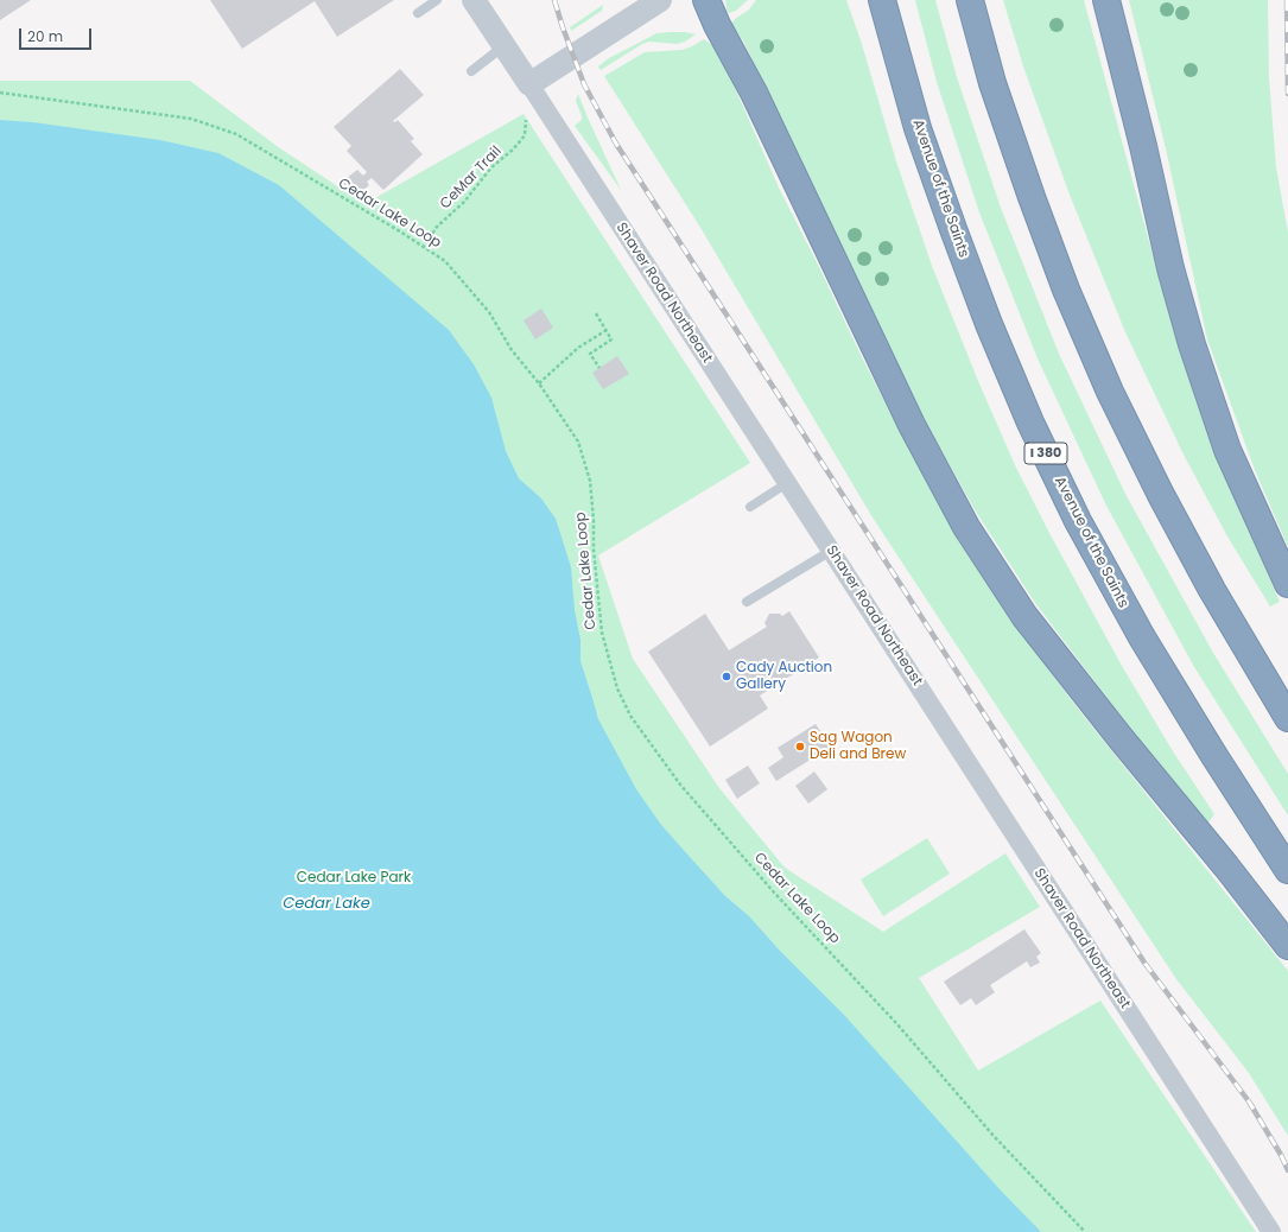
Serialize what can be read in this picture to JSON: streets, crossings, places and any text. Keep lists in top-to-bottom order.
{
  "streets": {
    "highway": ["Avenue of the Saints", "I 380"],
    "street": ["Shaver Road Northeast"],
    "path": ["CeMar Trail", "Cedar Lake Loop"]
  },
  "crossings": [
    ["CeMar Trail", "Cedar Lake Loop"]
  ],
  "water": ["Cedar Lake"],
  "parks": ["Cedar Lake Park"],
  "places": ["Cady Auction Gallery", "Sag Wagon Deli and Brew"],
  "scale_bar": "20 m"
}
